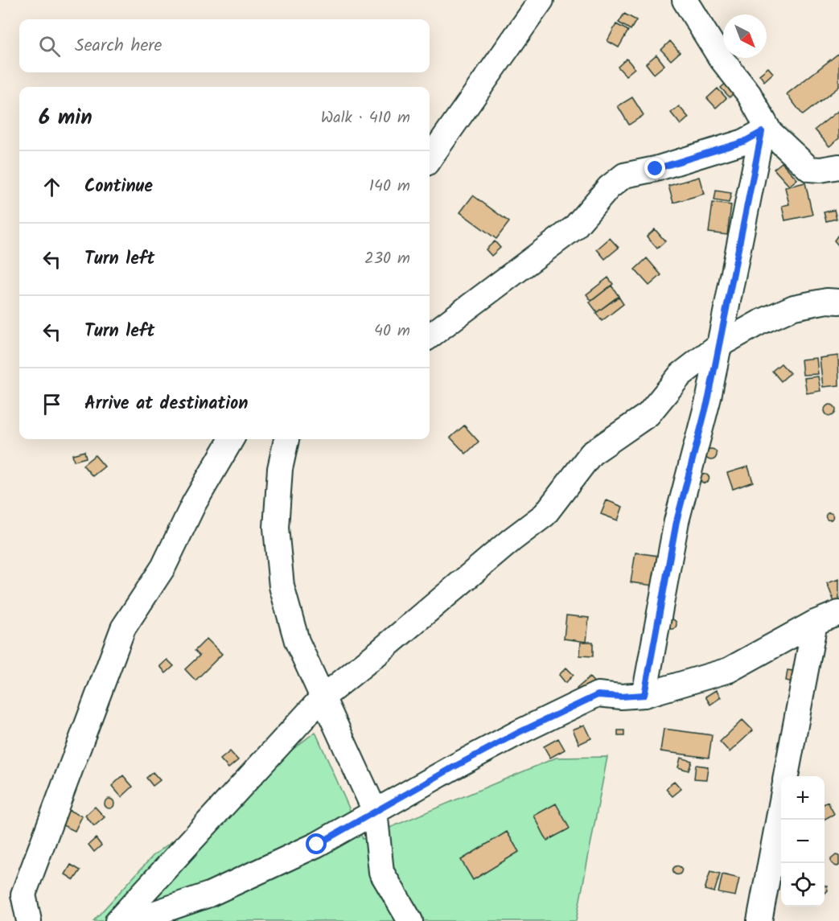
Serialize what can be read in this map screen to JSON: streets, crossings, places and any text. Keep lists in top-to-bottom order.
{
  "north": "bottom right",
  "page": {
    "search": "Search here",
    "heading": ["6 min", "Walk · 410 m"],
    "list": [
      ["Continue", "140 m"],
      ["Turn left", "230 m"],
      ["Turn left", "40 m"],
      "Arrive at destination"
    ],
    "map_buttons": ["+", "−"]
  }
}
